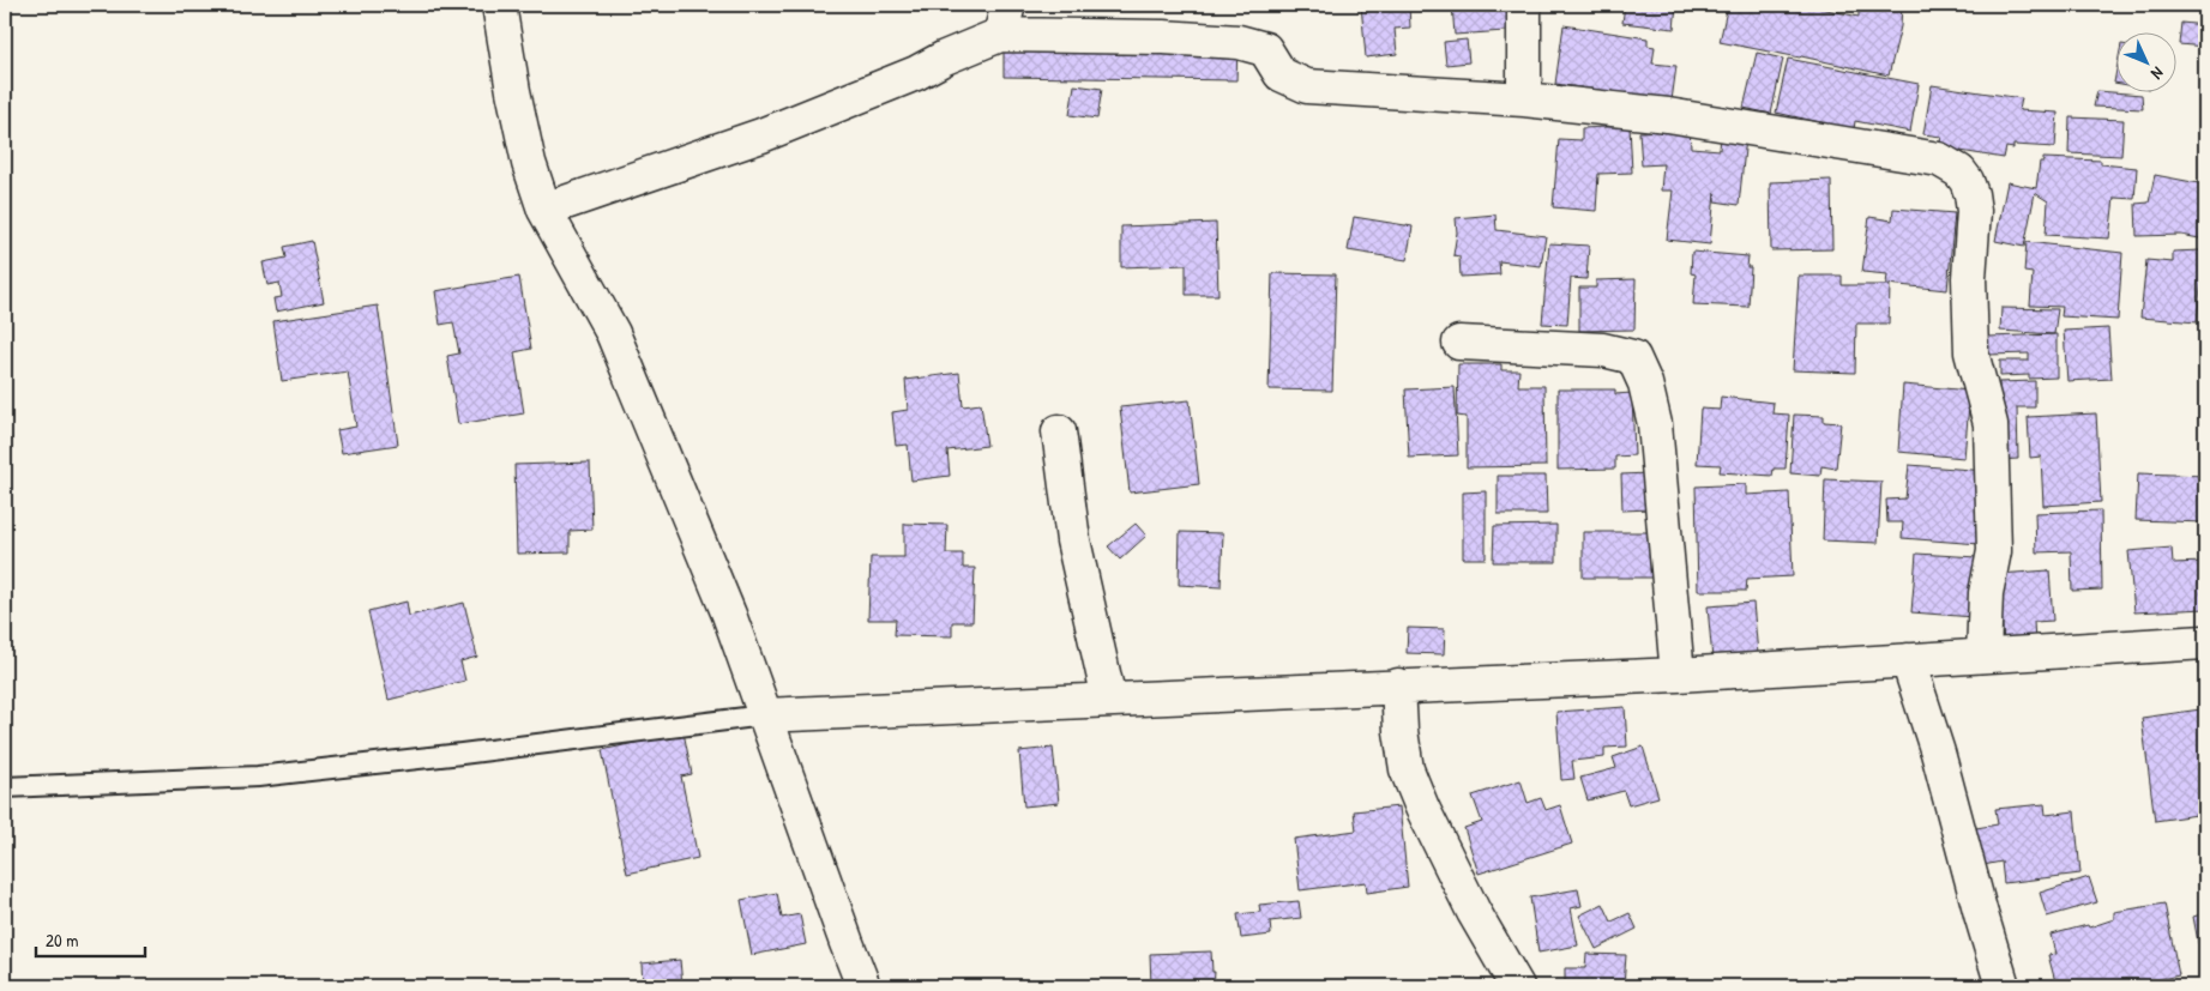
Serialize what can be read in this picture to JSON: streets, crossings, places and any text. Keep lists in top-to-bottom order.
{
  "scale_bar": "20 m",
  "north": "bottom right"
}
